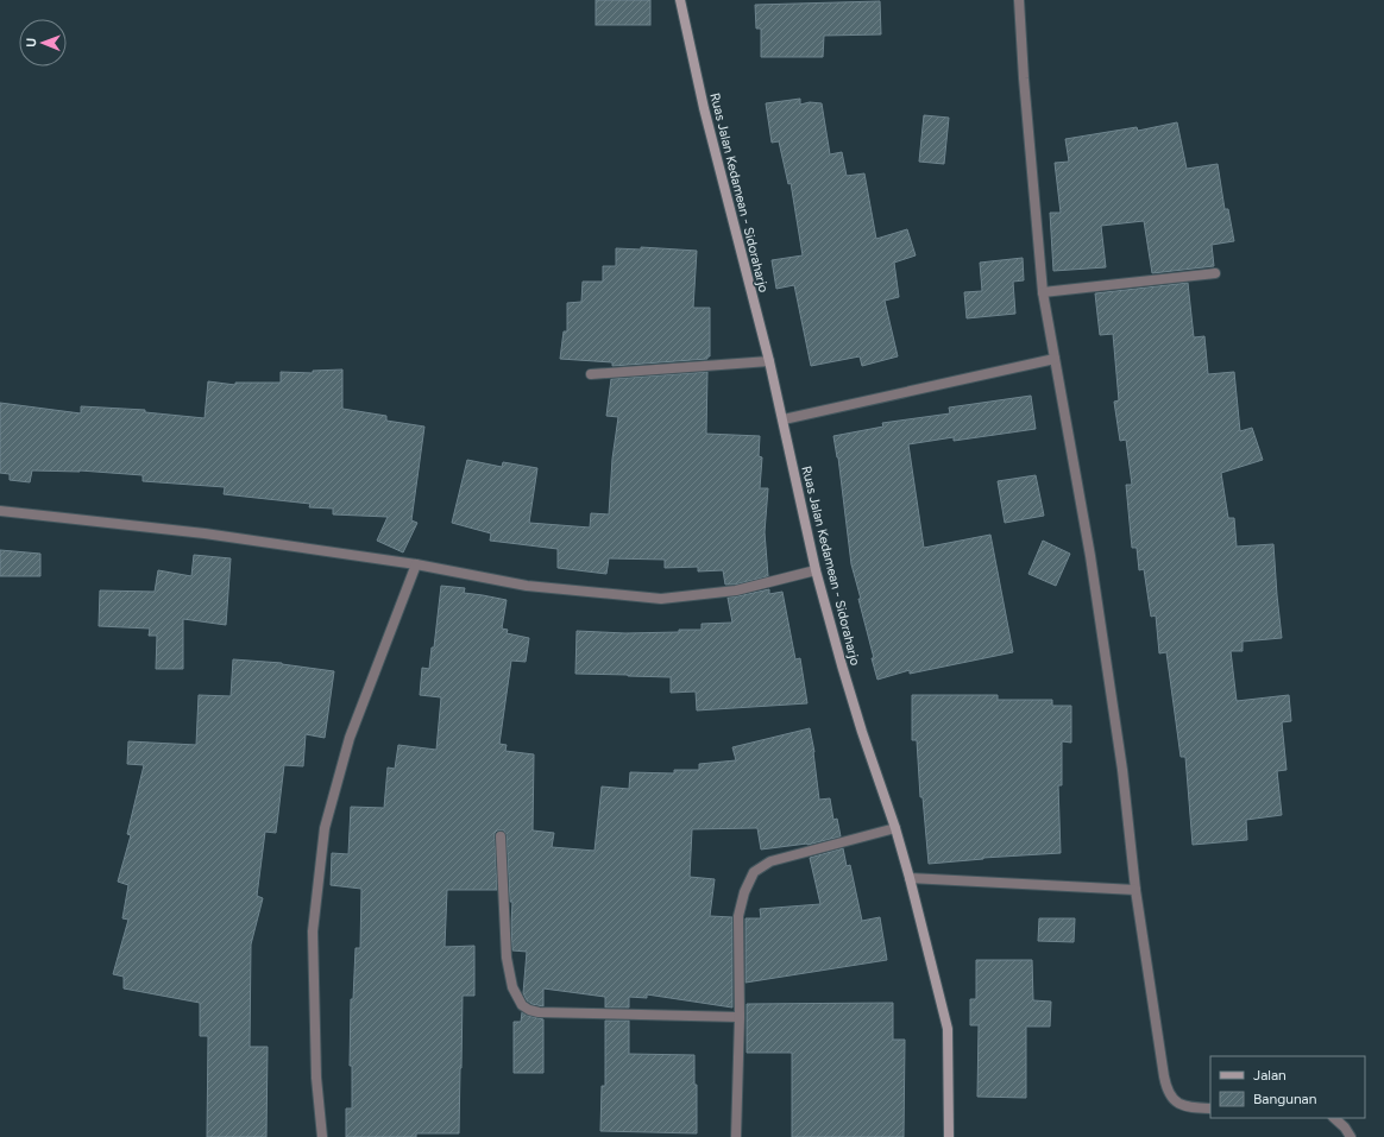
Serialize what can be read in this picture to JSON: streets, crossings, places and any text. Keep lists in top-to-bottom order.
{
  "streets": {
    "main road": ["Ruas Jalan Kedamean - Sidoraharjo"]
  },
  "legend": ["Jalan", "Bangunan"],
  "north": "left"
}
